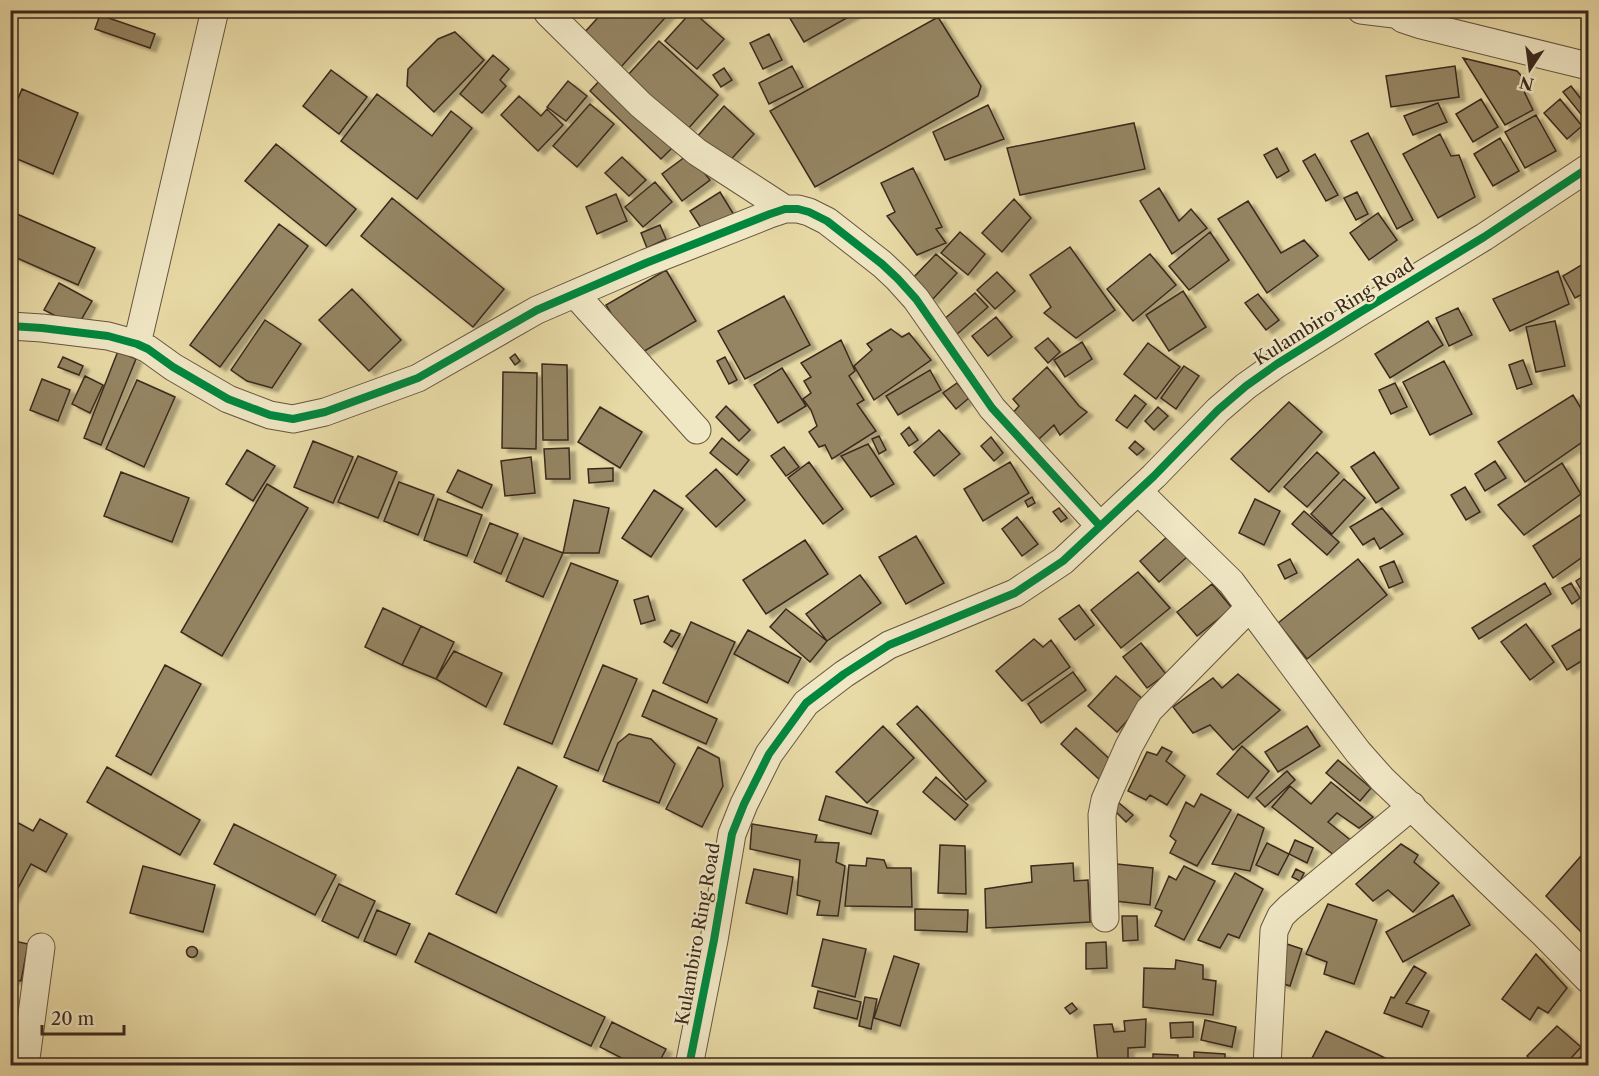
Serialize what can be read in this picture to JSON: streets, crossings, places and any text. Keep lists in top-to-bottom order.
{
  "streets": {
    "street": ["Kulambiro Ring Road"]
  },
  "scale_bar": "20 m",
  "north": "bottom"
}
